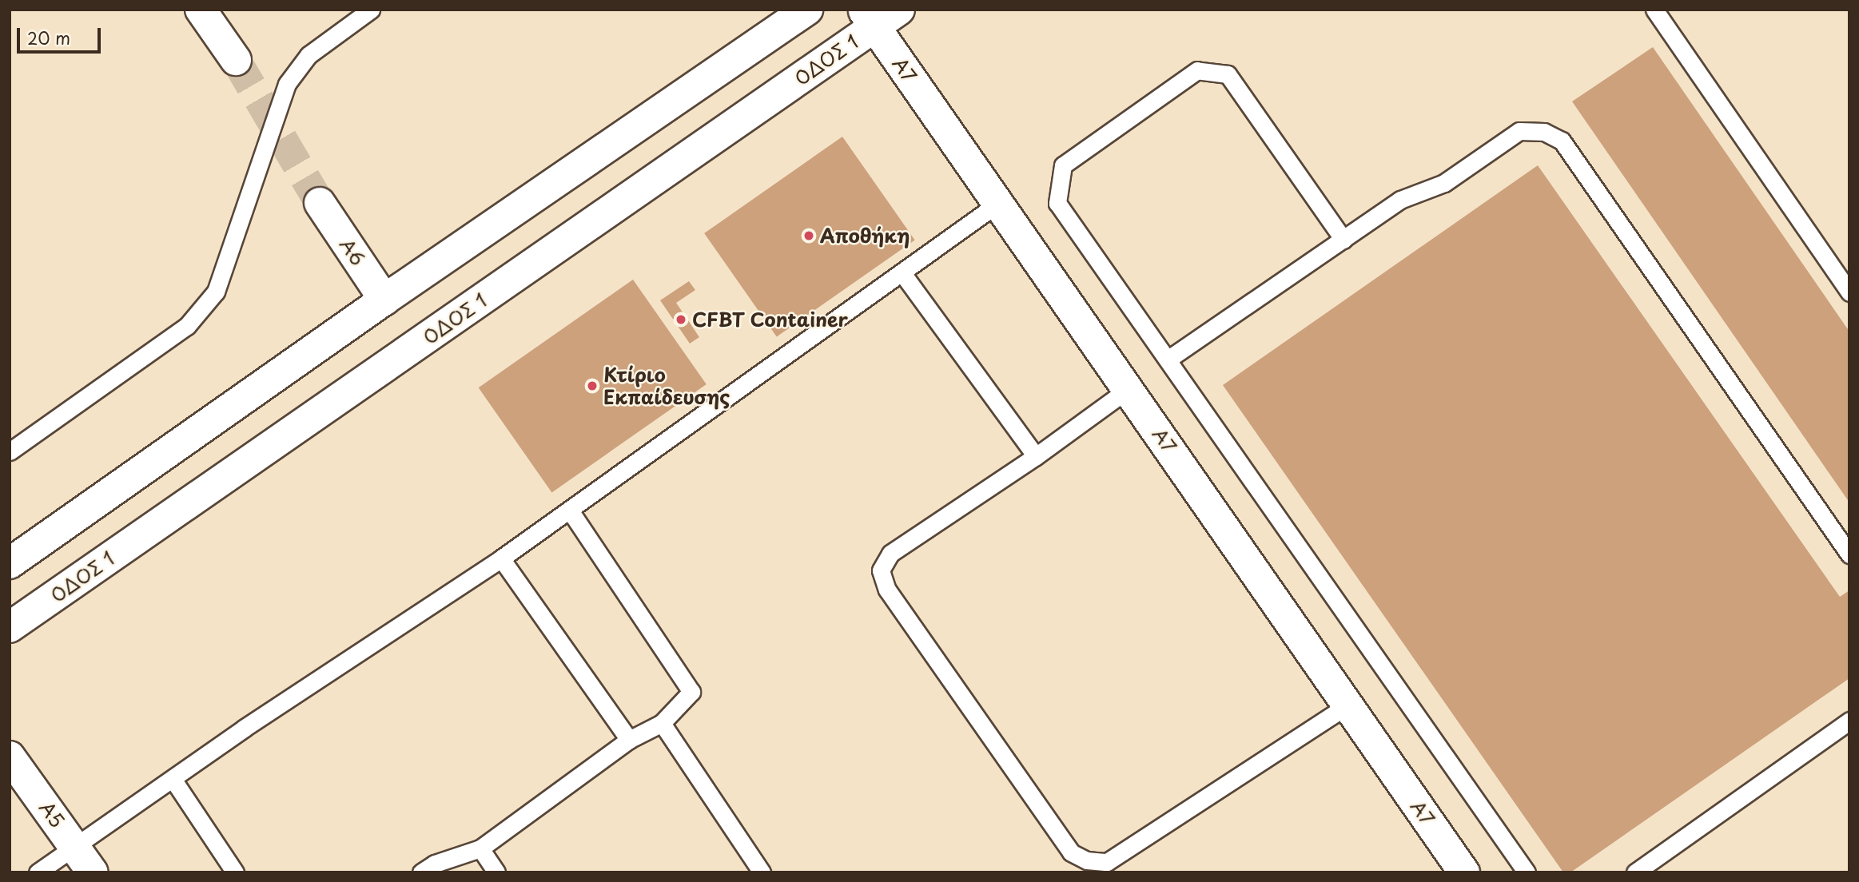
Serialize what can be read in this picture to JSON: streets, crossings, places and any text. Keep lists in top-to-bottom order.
{
  "streets": {
    "street": [
      "ΟΔΟΣ 1",
      "Α7",
      "Α6",
      "Α5"
    ]
  },
  "crossings": [
    ["ΟΔΟΣ 1", "Α7"]
  ],
  "places": ["Αποθήκη", "CFBT Container", "Κτίριο Εκπαίδευσης"],
  "scale_bar": "20 m"
}
